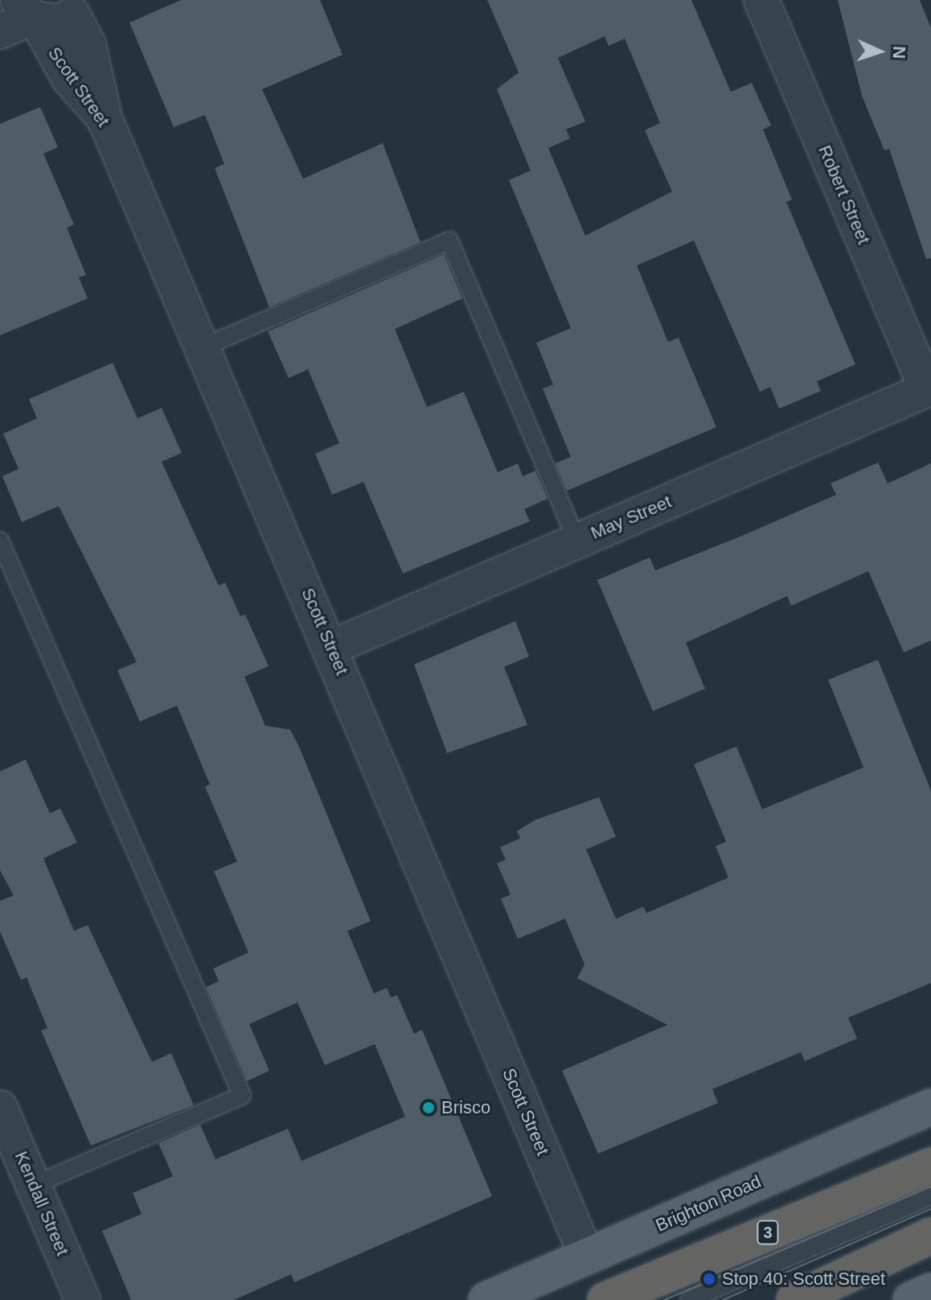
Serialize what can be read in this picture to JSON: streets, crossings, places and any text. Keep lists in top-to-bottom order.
{
  "streets": {
    "highway": ["3"],
    "main road": ["Brighton Road"],
    "street": [
      "Scott Street",
      "Robert Street",
      "May Street",
      "Kendall Street"
    ]
  },
  "crossings": [
    ["Scott Street", "May Street"],
    ["Scott Street", "Brighton Road"],
    ["Robert Street", "May Street"]
  ],
  "places": ["Brisco", "Stop 40: Scott Street"],
  "north": "right"
}
